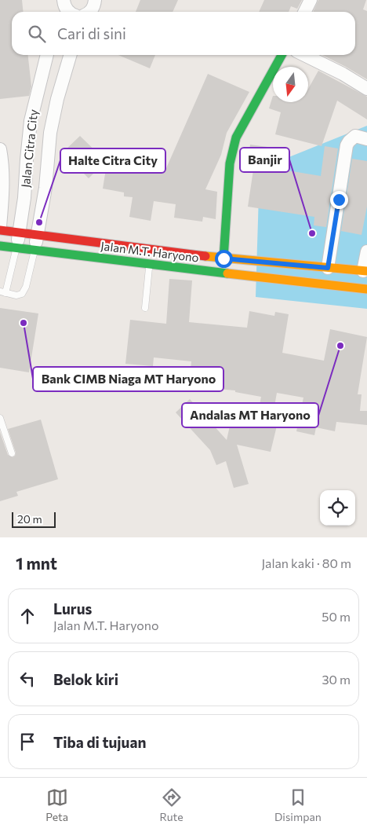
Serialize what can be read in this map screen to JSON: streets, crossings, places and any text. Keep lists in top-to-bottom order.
{
  "streets": {
    "main road": ["Jalan M.T. Haryono"],
    "street": ["Jalan Citra City"]
  },
  "crossings": [
    ["Jalan Citra City", "Jalan M.T. Haryono"]
  ],
  "places": [
    "Halte Citra City",
    "Banjir",
    "Bank CIMB Niaga MT Haryono",
    "Andalas MT Haryono"
  ],
  "scale_bar": "20 m",
  "north": "bottom",
  "page": {
    "search": "Cari di sini",
    "scale": "20 m",
    "heading": ["1 mnt", "Jalan kaki · 80 m"],
    "list": [
      ["Lurus", "Jalan M.T. Haryono", "50 m"],
      ["Belok kiri", "30 m"],
      "Tiba di tujuan"
    ],
    "nav": ["Peta", "Rute", "Disimpan"]
  }
}
